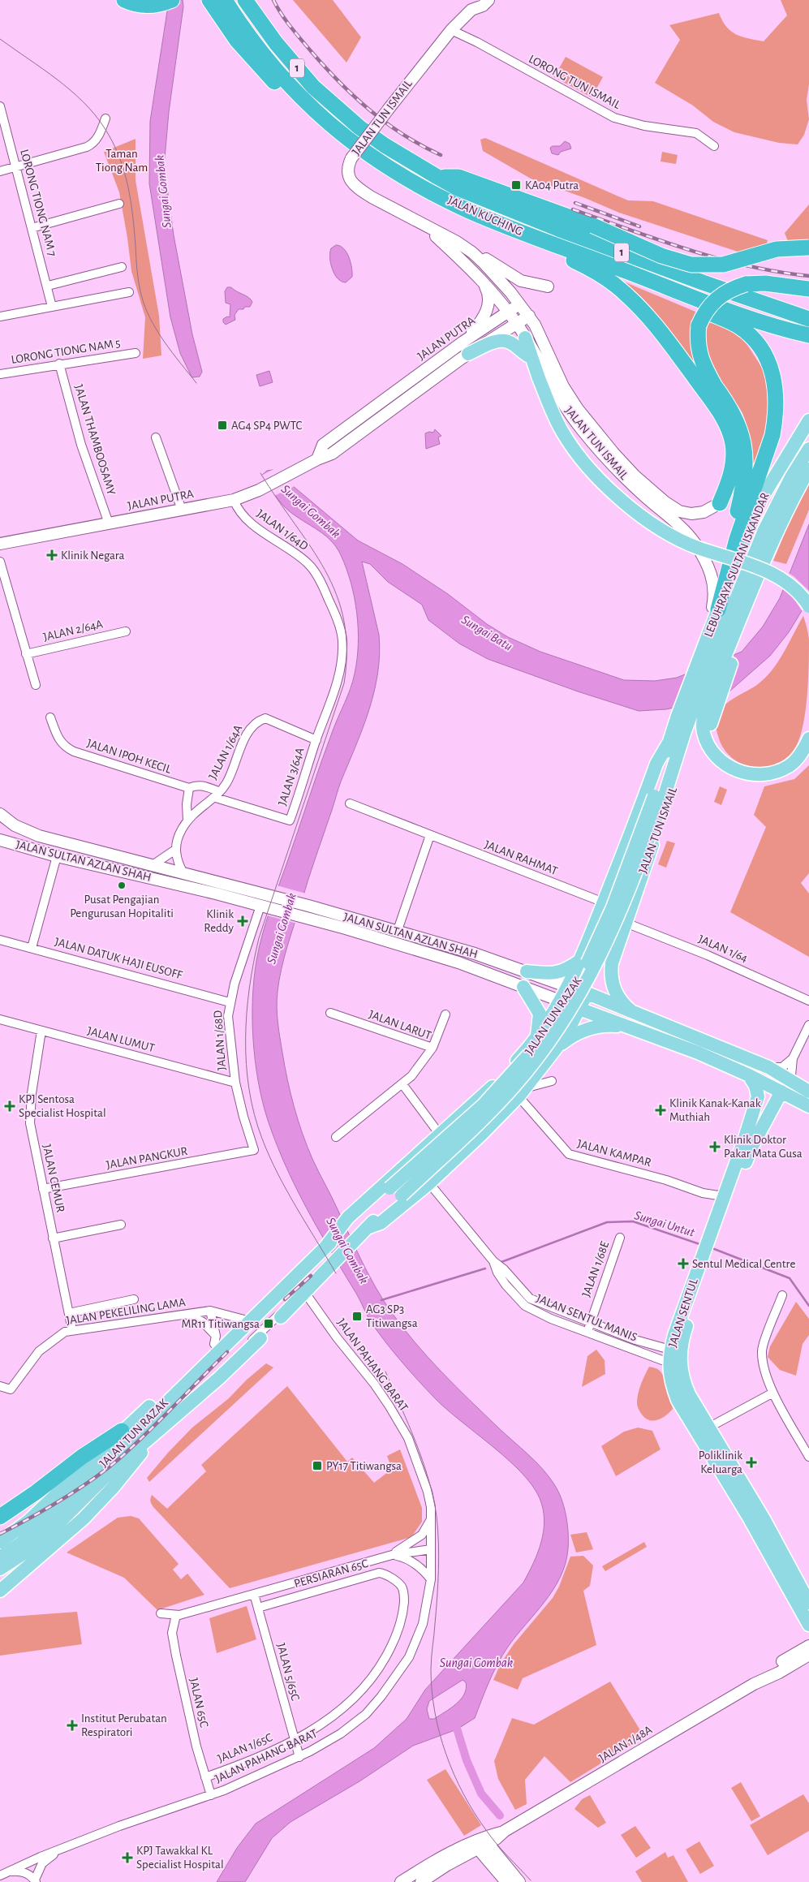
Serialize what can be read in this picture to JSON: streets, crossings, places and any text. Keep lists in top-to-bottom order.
{
  "streets": {
    "highway": ["1", "JALAN KUCHING"],
    "main road": [
      "JALAN TUN ISMAIL",
      "LEBUHRAYA SULTAN ISKANDAR",
      "JALAN SULTAN AZLAN SHAH",
      "JALAN TUN RAZAK",
      "JALAN SENTUL"
    ],
    "street": [
      "LORONG TUN ISMAIL",
      "LORONG TIONG NAM 7",
      "JALAN PUTRA",
      "LORONG TIONG NAM 5",
      "JALAN THAMBOOSAMY",
      "JALAN 1/64D",
      "JALAN 2/64A",
      "JALAN 1/64A",
      "JALAN IPOH KECIL",
      "JALAN 3/64A",
      "JALAN RAHMAT",
      "JALAN 1/64",
      "JALAN DATUK HAJI EUSOFF",
      "JALAN LARUT",
      "JALAN LUMUT",
      "JALAN 1/68D",
      "JALAN KAMPAR",
      "JALAN PANGKUR",
      "JALAN CEMUR",
      "JALAN 1/68E",
      "JALAN PEKELILING LAMA",
      "JALAN SENTUL MANIS",
      "JALAN PAHANG BARAT",
      "PERSIARAN 65C",
      "JALAN 5/65C",
      "JALAN 65C",
      "JALAN 1/48A",
      "JALAN 1/65C"
    ]
  },
  "crossings": [
    ["LORONG TUN ISMAIL", "JALAN TUN ISMAIL"],
    ["JALAN TUN ISMAIL", "JALAN PUTRA"],
    ["JALAN TUN ISMAIL", "LEBUHRAYA SULTAN ISKANDAR"],
    ["JALAN TUN ISMAIL", "JALAN RAHMAT"],
    ["JALAN TUN ISMAIL", "JALAN SULTAN AZLAN SHAH"],
    ["JALAN TUN ISMAIL", "JALAN 1/64"],
    ["JALAN TUN ISMAIL", "JALAN TUN RAZAK"],
    ["JALAN PUTRA", "JALAN THAMBOOSAMY"],
    ["JALAN PUTRA", "JALAN 1/64D"],
    ["LORONG TIONG NAM 5", "JALAN THAMBOOSAMY"],
    ["JALAN 1/64D", "JALAN 1/64A"],
    ["JALAN 1/64D", "JALAN 3/64A"],
    ["LEBUHRAYA SULTAN ISKANDAR", "JALAN TUN RAZAK"],
    ["JALAN 1/64A", "JALAN IPOH KECIL"],
    ["JALAN 1/64A", "JALAN 3/64A"],
    ["JALAN IPOH KECIL", "JALAN 3/64A"],
    ["JALAN SULTAN AZLAN SHAH", "JALAN TUN RAZAK"],
    ["JALAN SULTAN AZLAN SHAH", "JALAN 1/68D"],
    ["JALAN SULTAN AZLAN SHAH", "JALAN SENTUL"],
    ["JALAN DATUK HAJI EUSOFF", "JALAN 1/68D"],
    ["JALAN TUN RAZAK", "JALAN KAMPAR"],
    ["JALAN TUN RAZAK", "JALAN PEKELILING LAMA"],
    ["JALAN TUN RAZAK", "JALAN SENTUL MANIS"],
    ["JALAN TUN RAZAK", "JALAN PAHANG BARAT"],
    ["JALAN LUMUT", "JALAN 1/68D"],
    ["JALAN LUMUT", "JALAN CEMUR"],
    ["JALAN 1/68D", "JALAN PANGKUR"],
    ["JALAN KAMPAR", "JALAN SENTUL"],
    ["JALAN PANGKUR", "JALAN CEMUR"],
    ["JALAN CEMUR", "JALAN PEKELILING LAMA"],
    ["JALAN 1/68E", "JALAN SENTUL MANIS"],
    ["JALAN SENTUL", "JALAN SENTUL MANIS"],
    ["JALAN PAHANG BARAT", "JALAN 5/65C"],
    ["JALAN PAHANG BARAT", "JALAN 65C"],
    ["PERSIARAN 65C", "JALAN 5/65C"],
    ["PERSIARAN 65C", "JALAN 1/65C"],
    ["JALAN 5/65C", "JALAN 1/65C"],
    ["JALAN 65C", "JALAN 1/65C"]
  ],
  "water": ["Sungai Gombak", "Sungai Batu", "Sungai Untut"],
  "parks": ["Taman Tiong Nam"],
  "places": {
    "transit": [
      "KA04 Putra",
      "AG4 SP4 PWTC",
      "AG3 SP3 Titiwangsa",
      "MR11 Titiwangsa",
      "PY17 Titiwangsa"
    ],
    "health": [
      "Klinik Negara",
      "Klinik Reddy",
      "KPJ Sentosa Specialist Hospital",
      "Klinik Kanak-Kanak Muthiah",
      "Klinik Doktor Pakar Mata Gusa",
      "Sentul Medical Centre",
      "Poliklinik Keluarga",
      "Institut Perubatan Respiratori",
      "KPJ Tawakkal KL Specialist Hospital"
    ],
    "other": ["Pusat Pengajian Pengurusan Hopitaliti"]
  }
}
